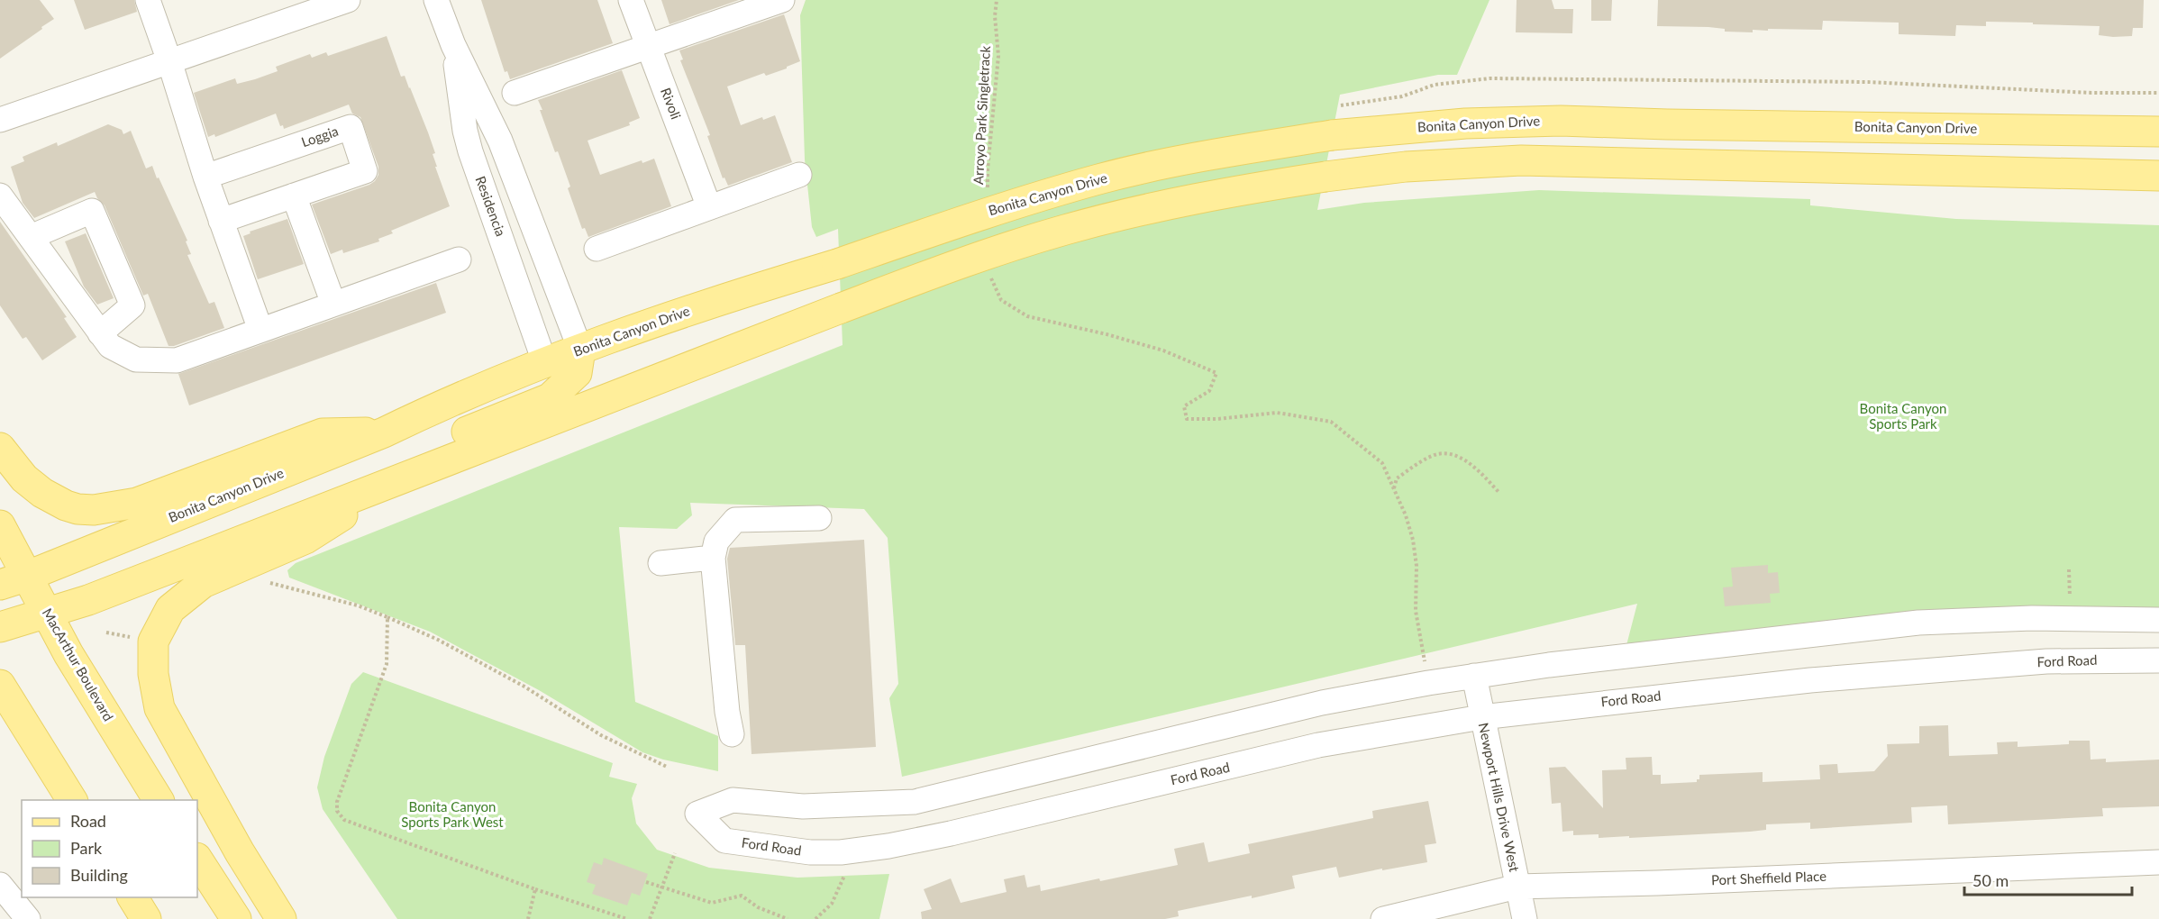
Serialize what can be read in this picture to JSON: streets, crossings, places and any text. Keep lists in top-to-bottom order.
{
  "streets": {
    "main road": ["Bonita Canyon Drive", "MacArthur Boulevard"],
    "street": [
      "Rivoli",
      "Loggia",
      "Residencia",
      "Ford Road",
      "Newport Hills Drive West",
      "Port Sheffield Place"
    ],
    "path": ["Arroyo Park Singletrack"]
  },
  "crossings": [
    ["Bonita Canyon Drive", "Residencia"],
    ["Bonita Canyon Drive", "MacArthur Boulevard"],
    ["Ford Road", "Newport Hills Drive West"],
    ["Newport Hills Drive West", "Port Sheffield Place"]
  ],
  "parks": ["Bonita Canyon Sports Park", "Bonita Canyon Sports Park West"],
  "legend": ["Road", "Park", "Building"],
  "scale_bar": "50 m"
}
